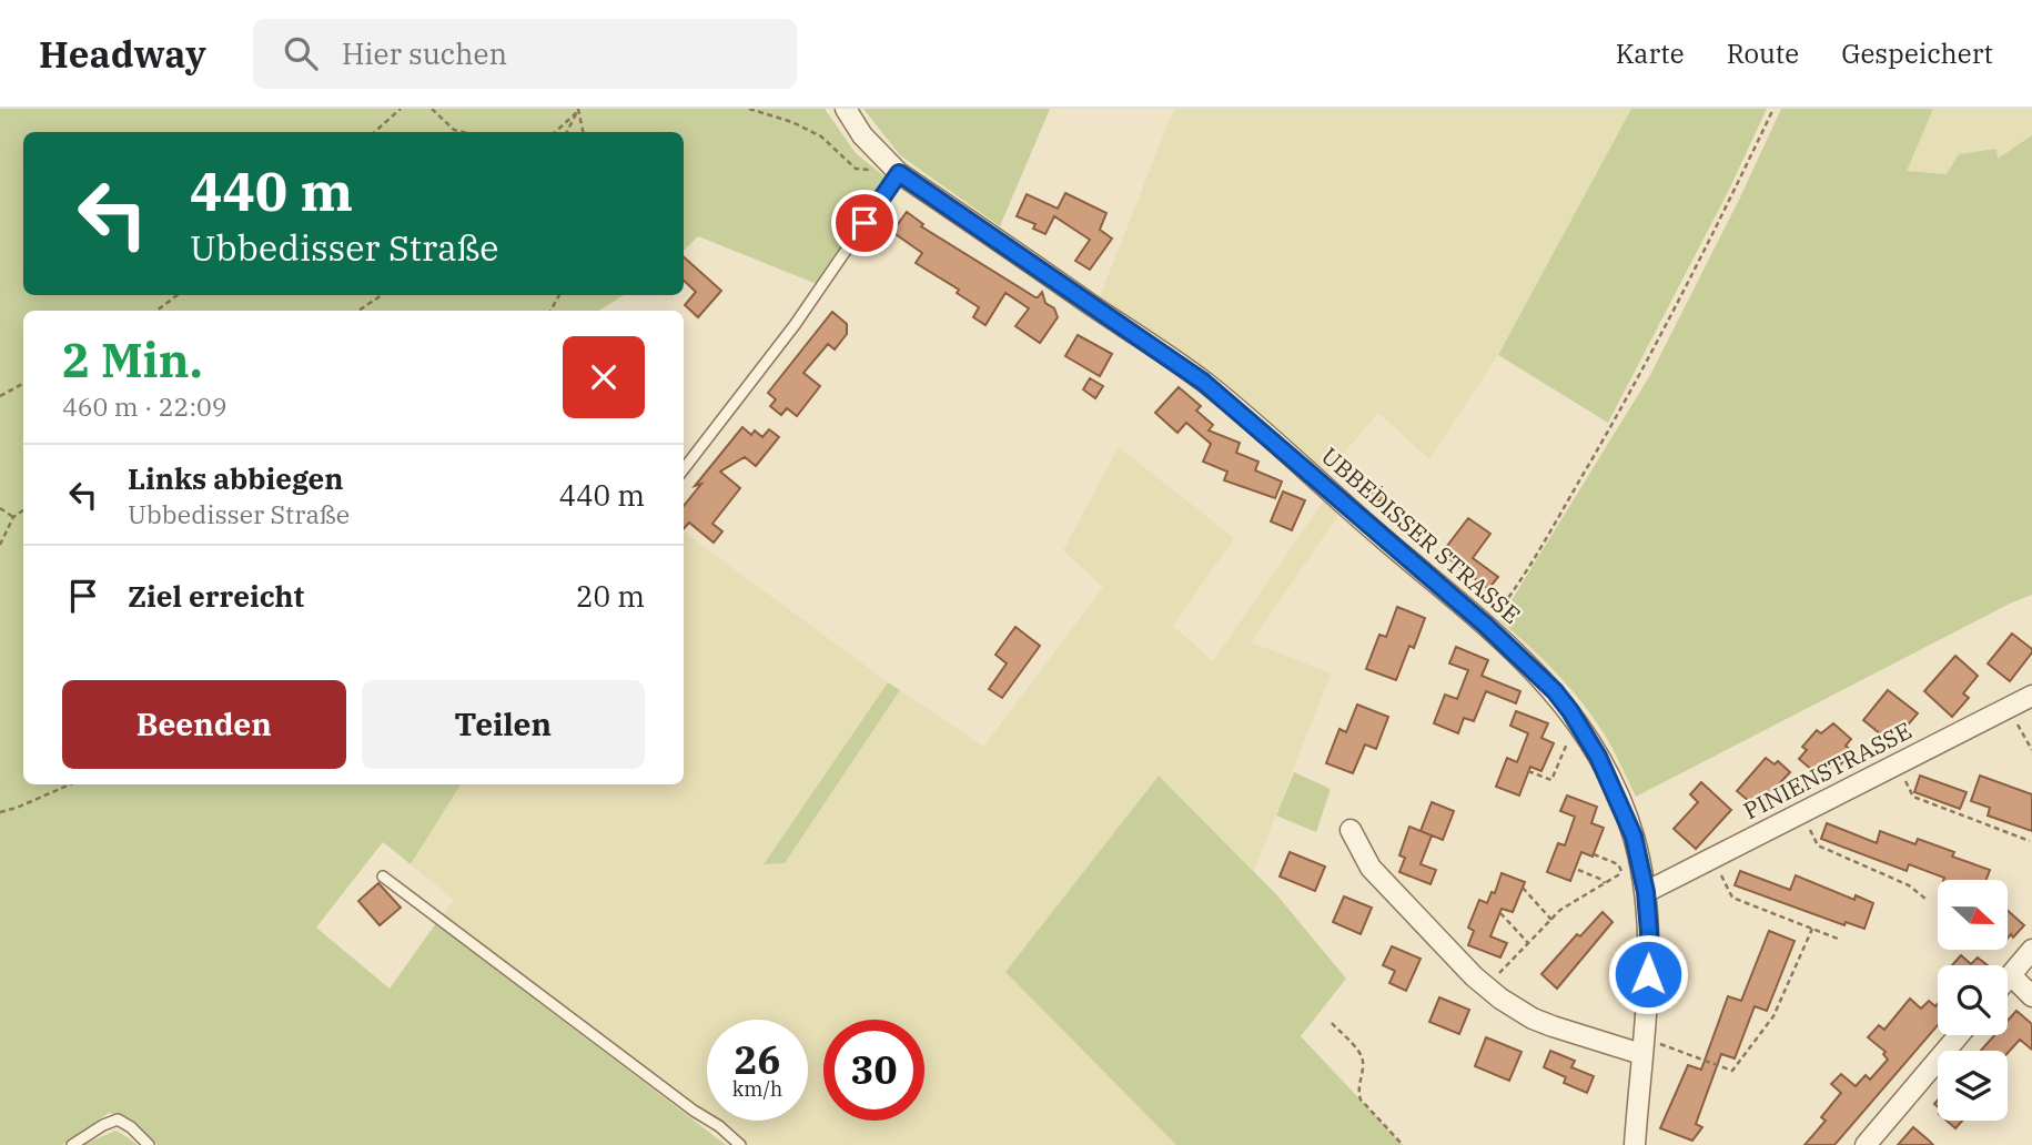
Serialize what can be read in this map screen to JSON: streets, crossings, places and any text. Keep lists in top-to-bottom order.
{
  "streets": {
    "street": ["UBBEDISSER STRASSE", "PINIENSTRASSE"]
  },
  "crossings": [
    ["UBBEDISSER STRASSE", "PINIENSTRASSE"]
  ],
  "north": "right",
  "page": {
    "header": "Headway",
    "search": "Hier suchen",
    "nav": ["Karte", "Route", "Gespeichert"],
    "turn": ["440 m", "Ubbedisser Straße"],
    "heading": ["2 Min.", "460 m · 22:09"],
    "list": [
      {
        "name": "Links abbiegen",
        "note": "Ubbedisser Straße",
        "value": "440 m"
      },
      {
        "name": "Ziel erreicht",
        "value": "20 m"
      }
    ],
    "buttons": ["Beenden", "Teilen"],
    "speed": "26 km/h",
    "limit": "30"
  }
}
